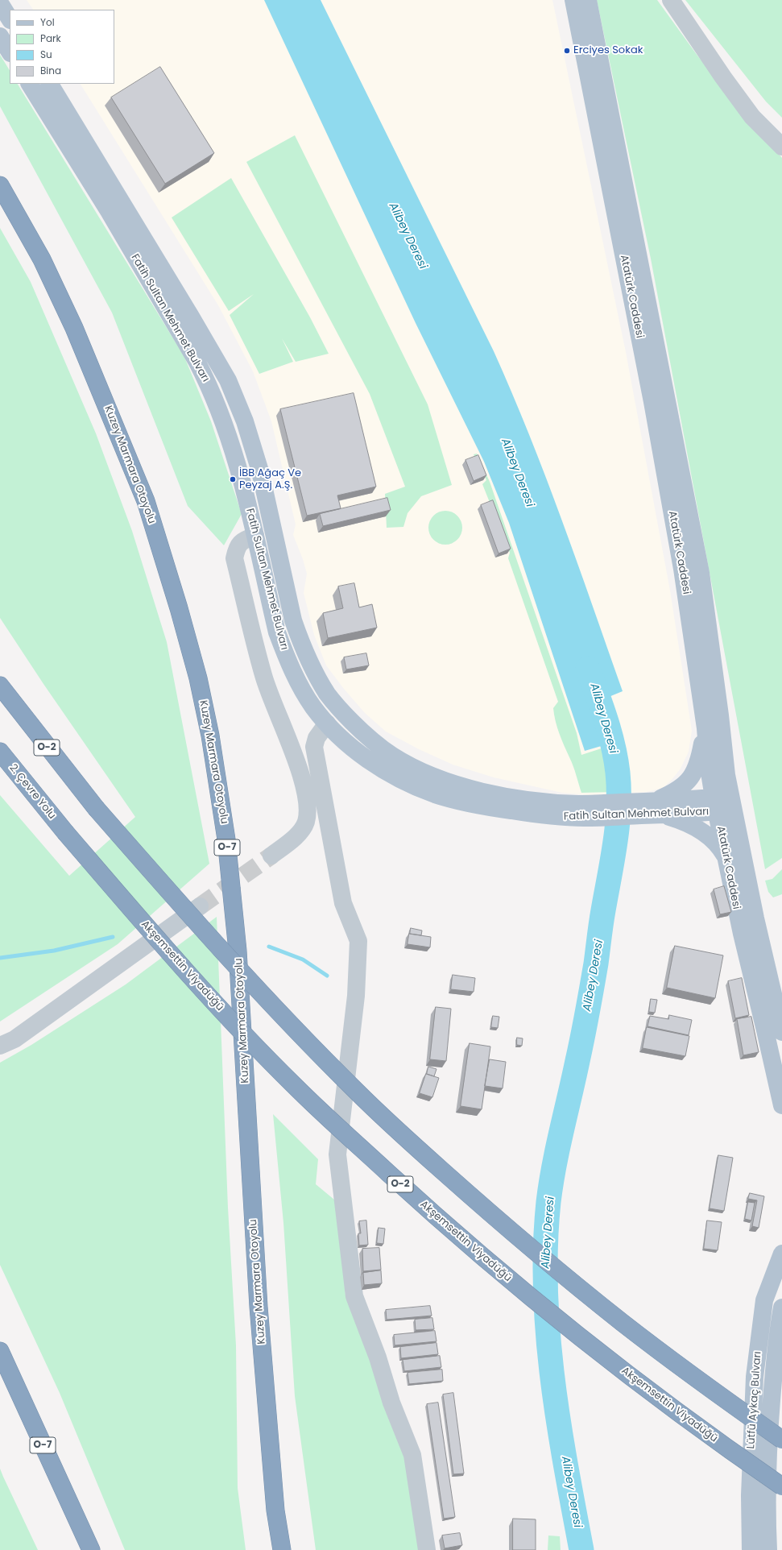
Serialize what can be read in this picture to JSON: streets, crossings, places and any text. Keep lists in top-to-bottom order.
{
  "streets": {
    "highway": [
      "Kuzey Marmara Otoyolu",
      "O-2",
      "2. Çevre Yolu",
      "O-7",
      "Akşemsettin Viyadüğü"
    ],
    "main road": ["Atatürk Caddesi", "Fatih Sultan Mehmet Bulvarı", "Lütfü Aykaç Bulvarı"]
  },
  "crossings": [
    ["Atatürk Caddesi", "Fatih Sultan Mehmet Bulvarı"],
    ["2. Çevre Yolu", "Akşemsettin Viyadüğü"]
  ],
  "water": ["Alibey Deresi"],
  "places": ["Erciyes Sokak", "İBB Ağaç Ve Peyzaj A.Ş."],
  "legend": [
    "Yol",
    "Park",
    "Su",
    "Bina"
  ]
}
